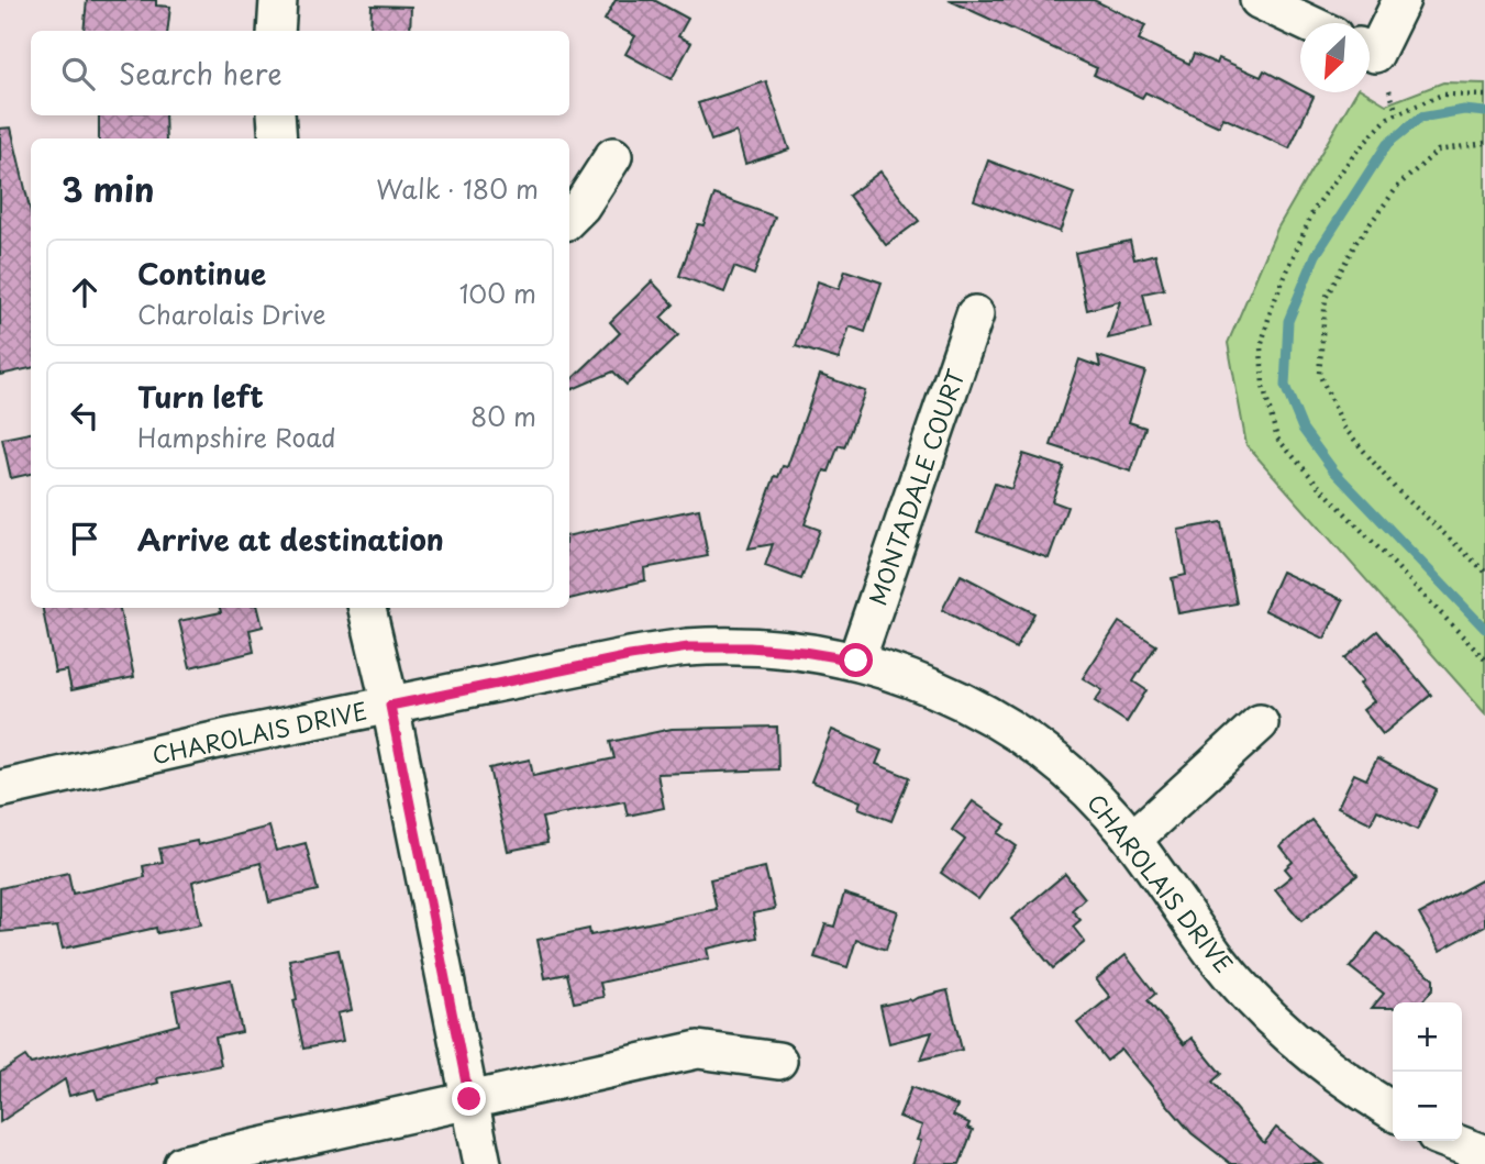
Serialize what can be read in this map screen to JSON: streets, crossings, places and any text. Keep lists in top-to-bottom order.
{
  "streets": {
    "street": ["MONTADALE COURT", "CHAROLAIS DRIVE"]
  },
  "crossings": [
    ["MONTADALE COURT", "CHAROLAIS DRIVE"]
  ],
  "north": "bottom left",
  "page": {
    "search": "Search here",
    "heading": ["3 min", "Walk · 180 m"],
    "list": [
      ["Continue", "Charolais Drive", "100 m"],
      ["Turn left", "Hampshire Road", "80 m"],
      "Arrive at destination"
    ],
    "map_buttons": ["+", "−"]
  }
}
